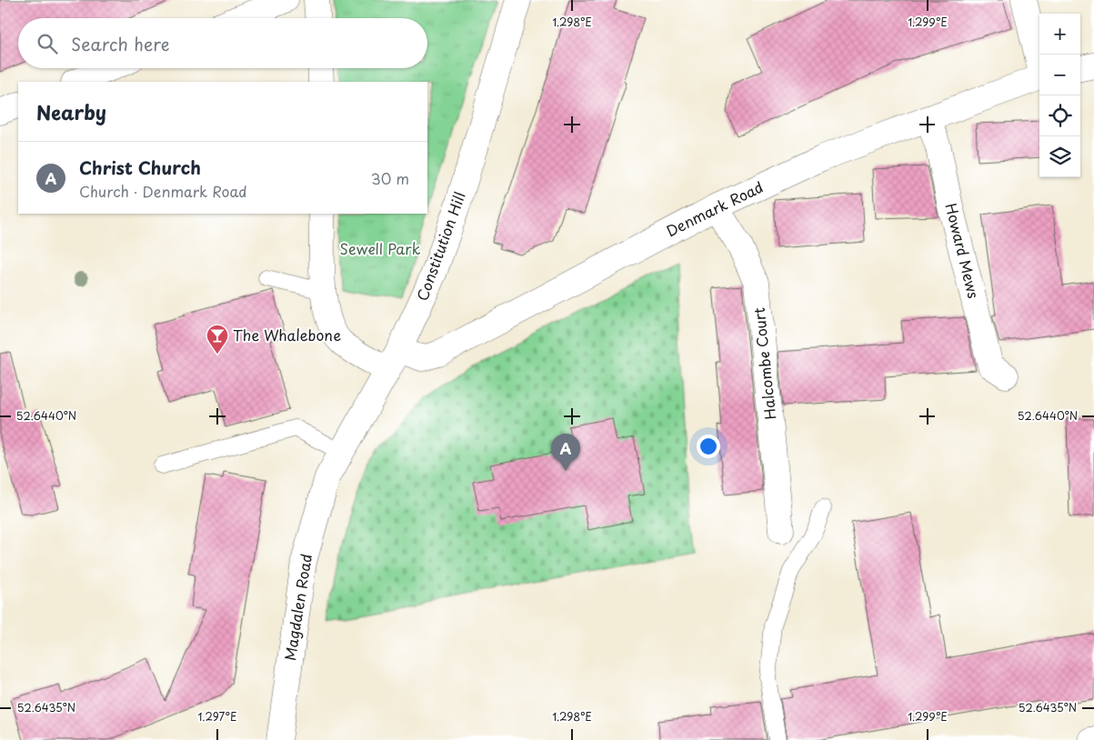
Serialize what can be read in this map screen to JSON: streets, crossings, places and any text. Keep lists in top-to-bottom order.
{
  "streets": {
    "street": [
      "Denmark Road",
      "Constitution Hill",
      "Howard Mews",
      "Halcombe Court",
      "Magdalen Road"
    ]
  },
  "crossings": [
    ["Denmark Road", "Constitution Hill"],
    ["Denmark Road", "Howard Mews"],
    ["Denmark Road", "Halcombe Court"],
    ["Constitution Hill", "Magdalen Road"]
  ],
  "parks": ["Sewell Park"],
  "places": {
    "bar": ["The Whalebone"]
  },
  "page": {
    "map_buttons": ["+", "−"],
    "search": "Search here",
    "heading": "Nearby",
    "list": [
      {
        "mark": "A",
        "name": "Christ Church",
        "note": "Church · Denmark Road",
        "value": "30 m"
      }
    ],
    "pins": "A"
  },
  "coordinates": [
    "1.298°E",
    "1.299°E",
    "52.6440°N",
    "52.6435°N",
    "1.297°E"
  ]
}
